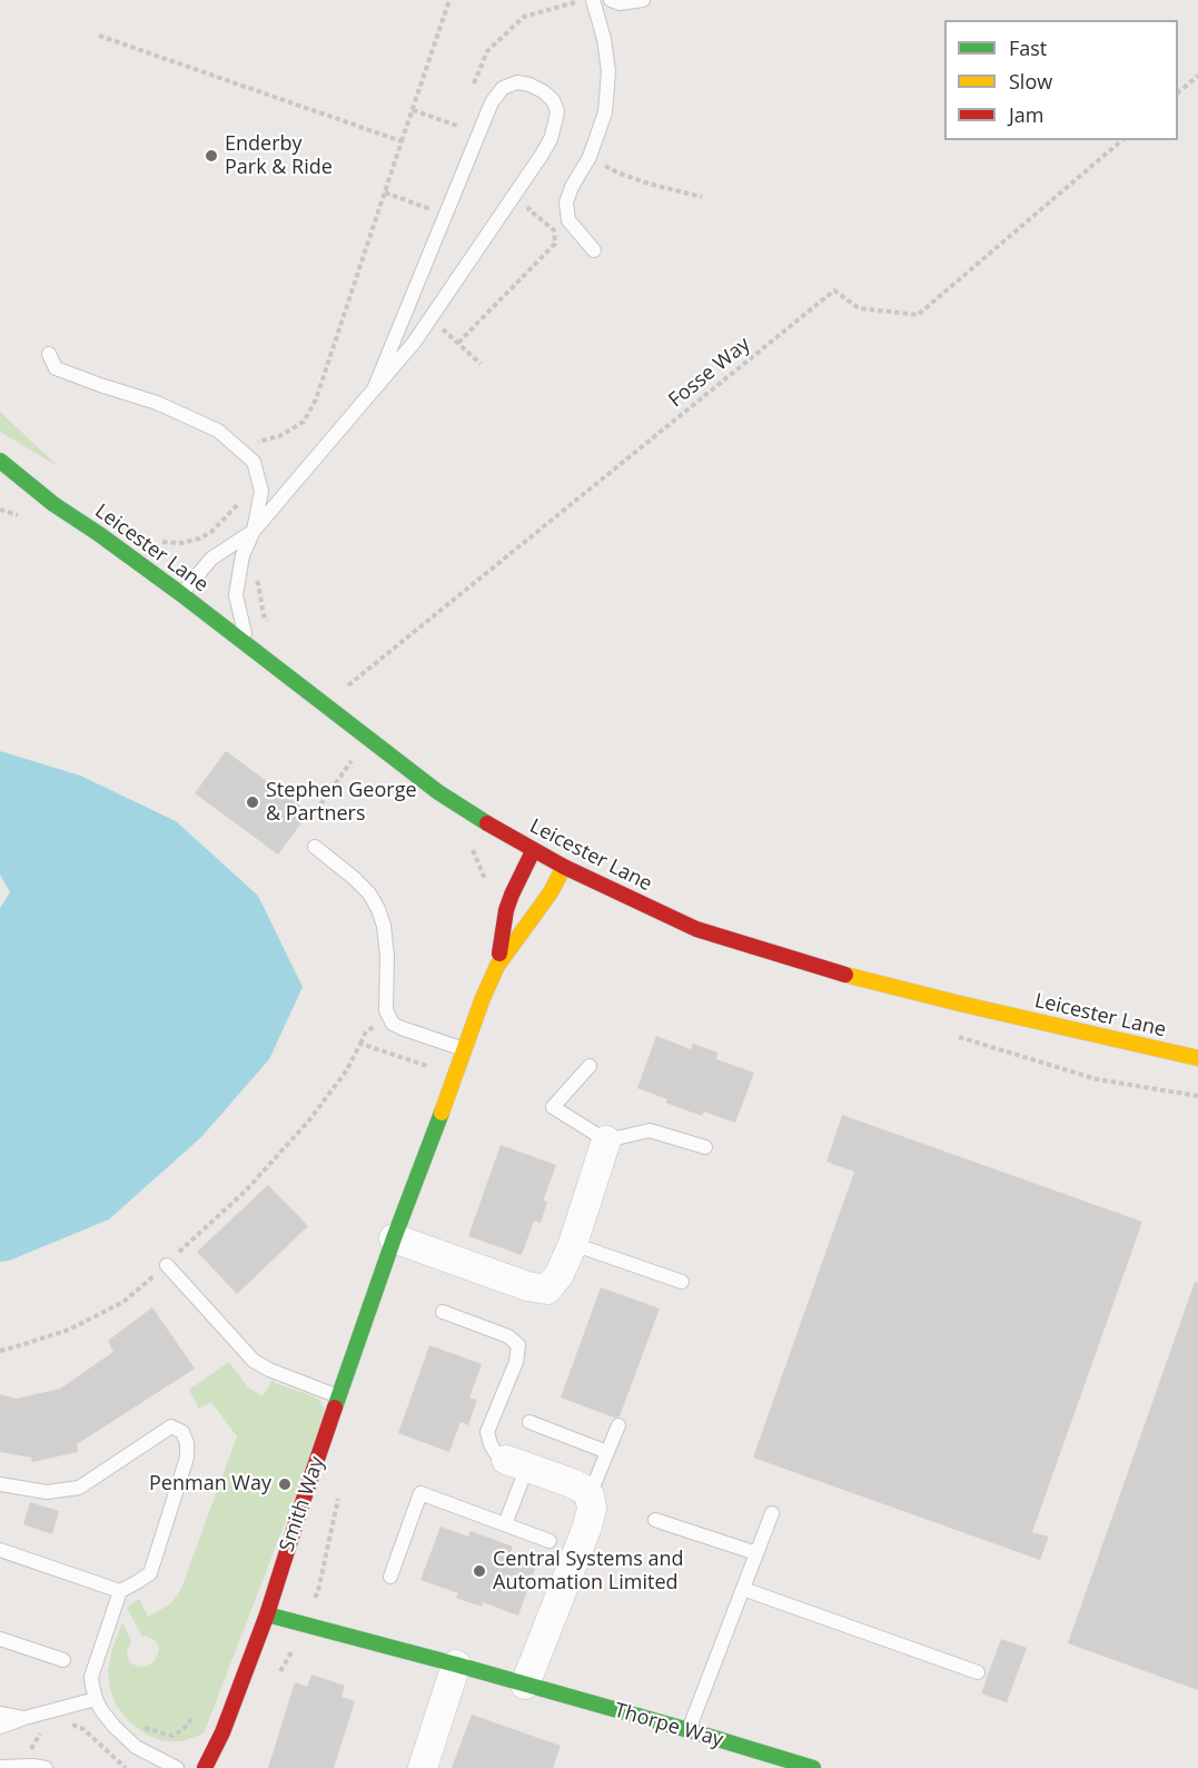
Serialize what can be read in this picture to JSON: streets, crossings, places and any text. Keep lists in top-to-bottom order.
{
  "streets": {
    "street": ["Leicester Lane", "Smith Way", "Thorpe Way"],
    "path": ["Fosse Way"]
  },
  "crossings": [
    ["Fosse Way", "Leicester Lane"],
    ["Smith Way", "Thorpe Way"]
  ],
  "places": [
    "Enderby Park & Ride",
    "Stephen George & Partners",
    "Penman Way",
    "Central Systems and Automation Limited"
  ],
  "legend": ["Fast", "Slow", "Jam"]
}
